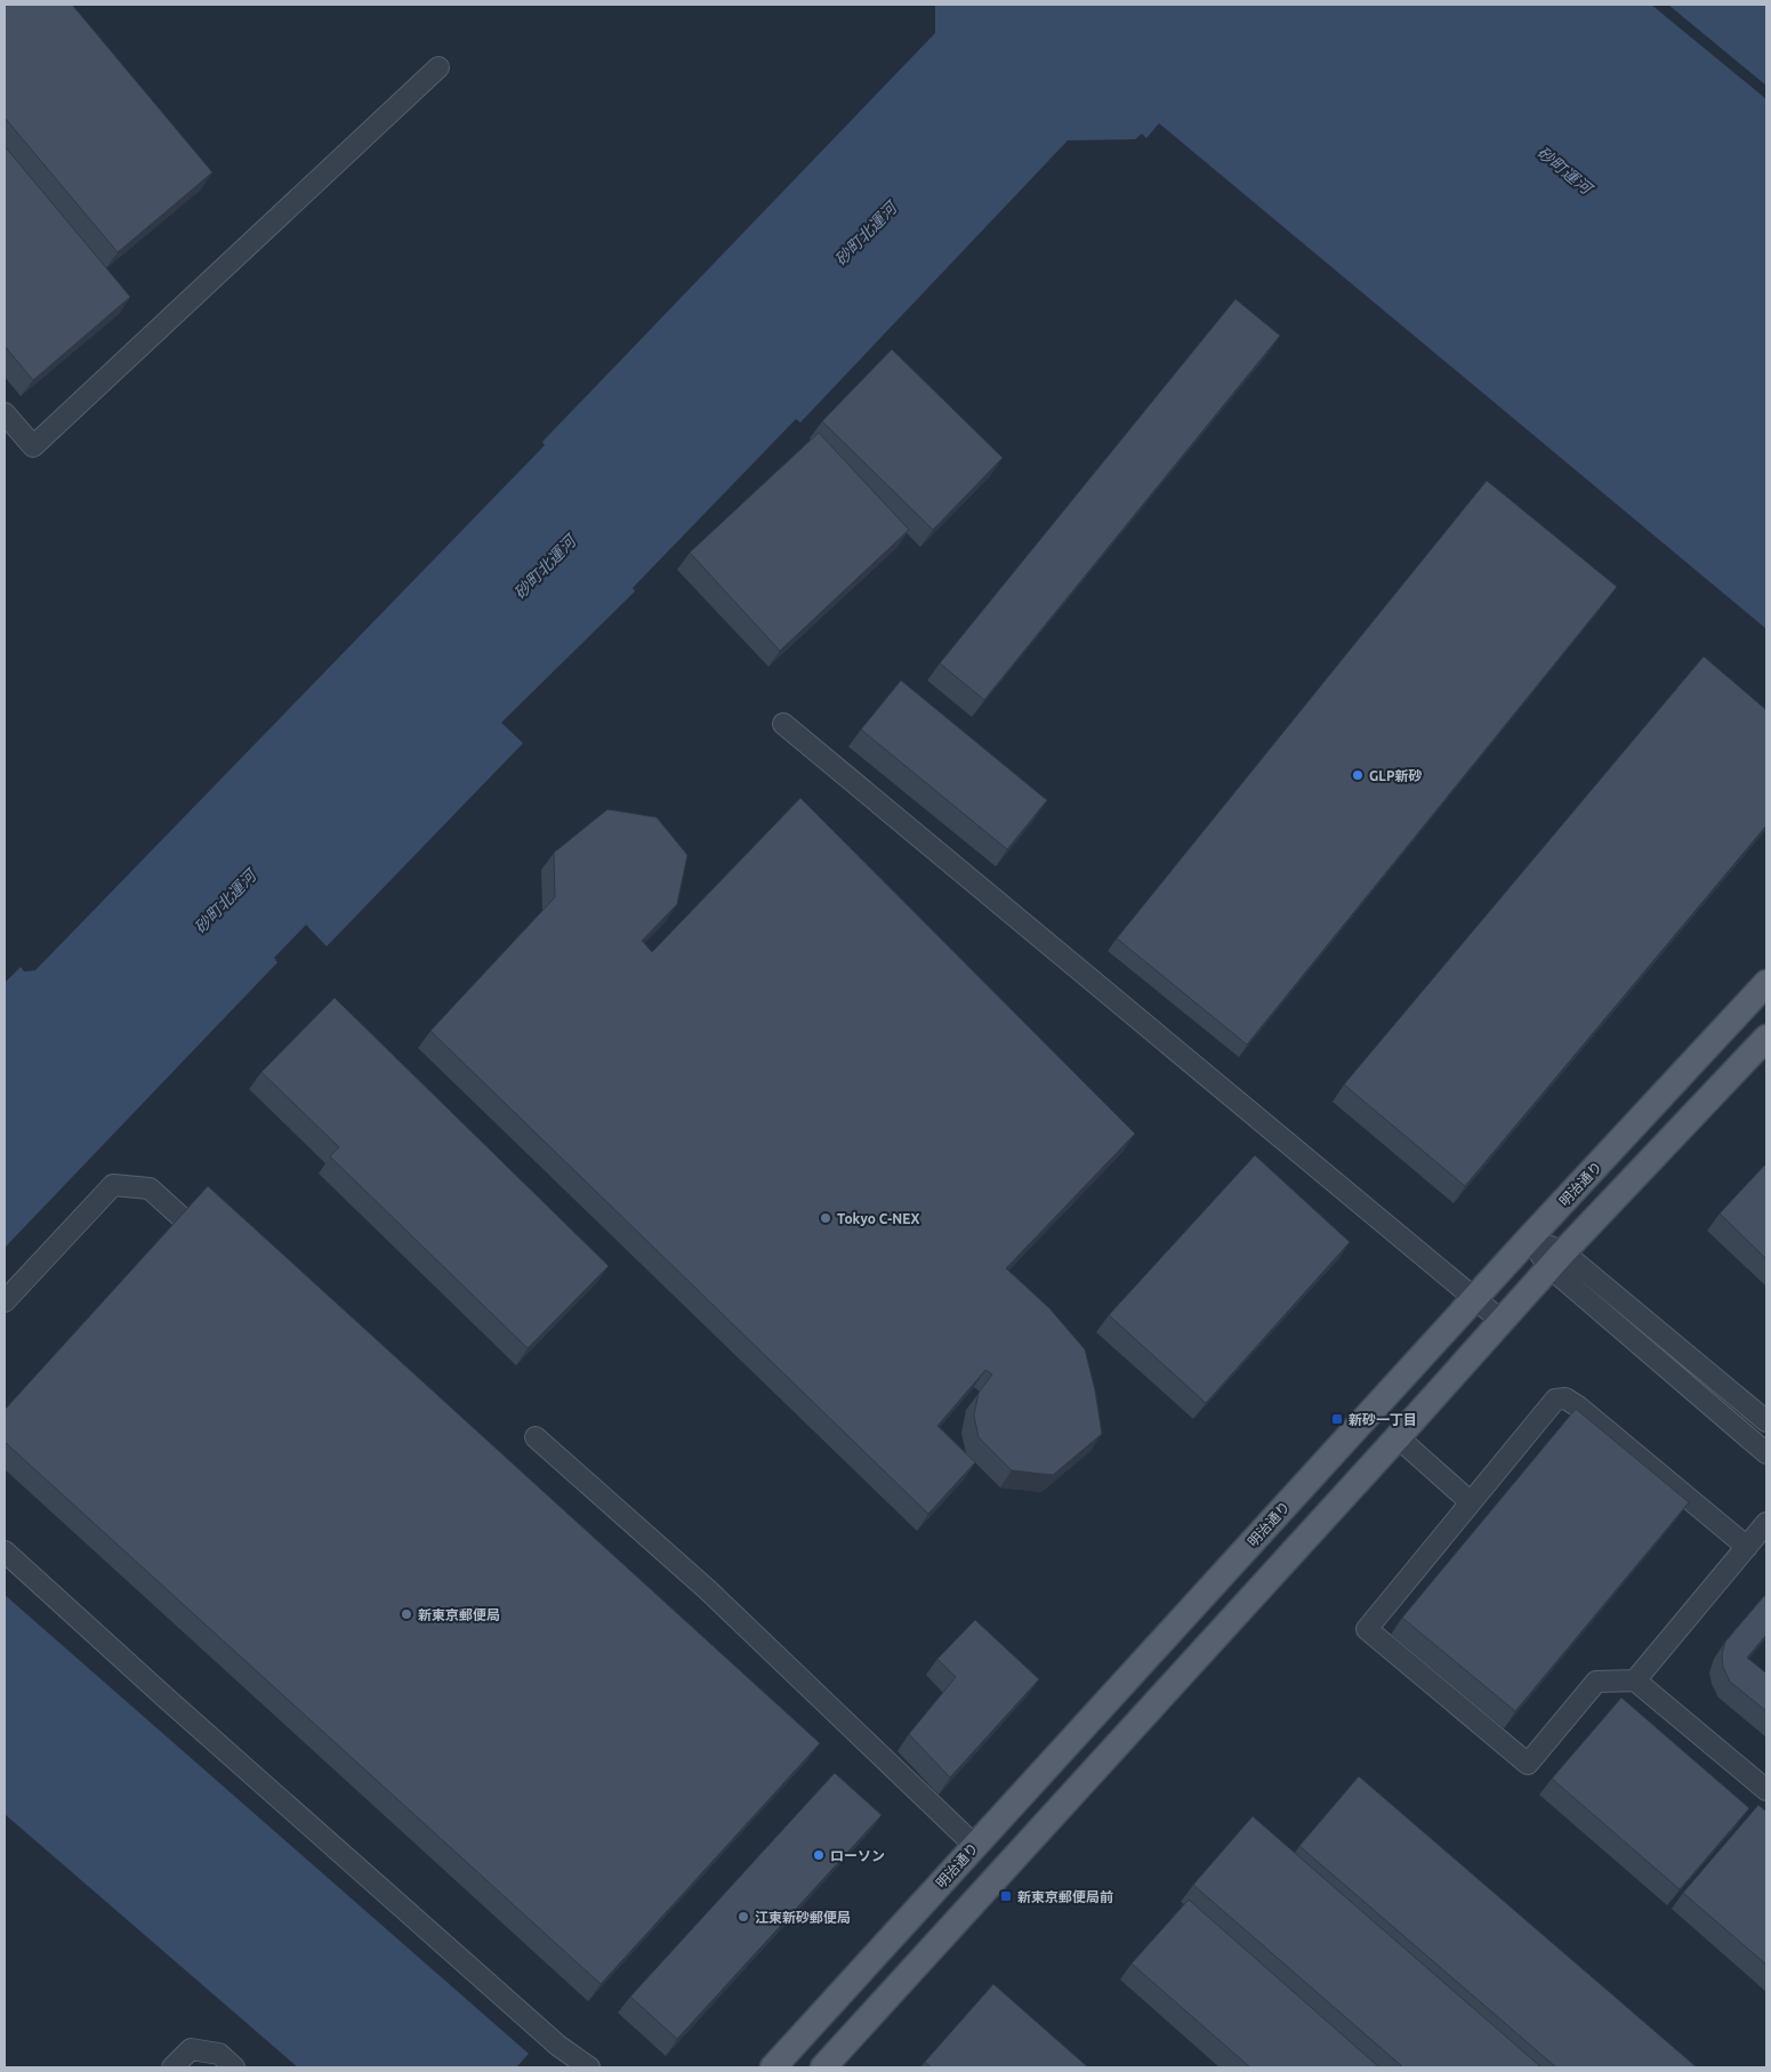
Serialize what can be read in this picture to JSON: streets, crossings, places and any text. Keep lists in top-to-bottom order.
{
  "streets": {
    "main road": ["明治通り"]
  },
  "water": ["砂町運河", "砂町北運河"],
  "places": {
    "other": [
      "GLP新砂",
      "Tokyo C-NEX",
      "新東京郵便局",
      "ローソン",
      "江東新砂郵便局"
    ],
    "transit": ["新砂一丁目", "新東京郵便局前"]
  }
}
